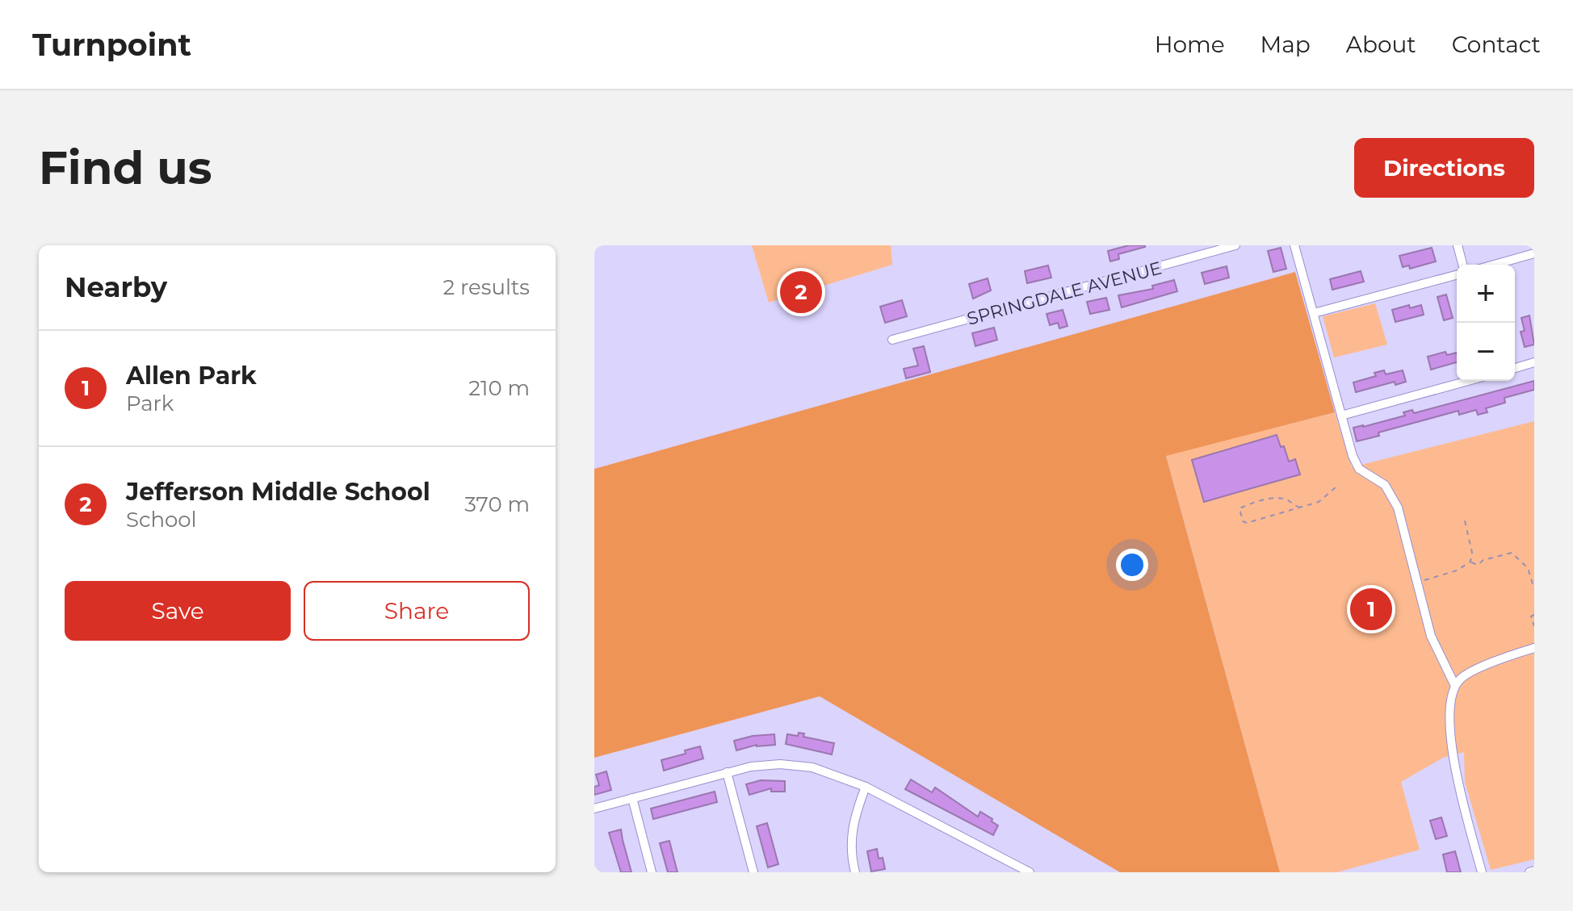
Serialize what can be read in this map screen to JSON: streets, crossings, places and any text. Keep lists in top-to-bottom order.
{
  "streets": {
    "street": ["SPRINGDALE AVENUE"]
  },
  "page": {
    "header": "Turnpoint",
    "nav": [
      "Home",
      "Map",
      "About",
      "Contact"
    ],
    "buttons": [
      "Directions",
      ["Save", "Share"]
    ],
    "title": "Find us",
    "heading": ["Nearby", "2 results"],
    "map_buttons": ["+", "−"],
    "pins": ["2", "1"],
    "list": [
      {
        "mark": "1",
        "name": "Allen Park",
        "note": "Park",
        "value": "210 m"
      },
      {
        "mark": "2",
        "name": "Jefferson Middle School",
        "note": "School",
        "value": "370 m"
      }
    ]
  }
}
